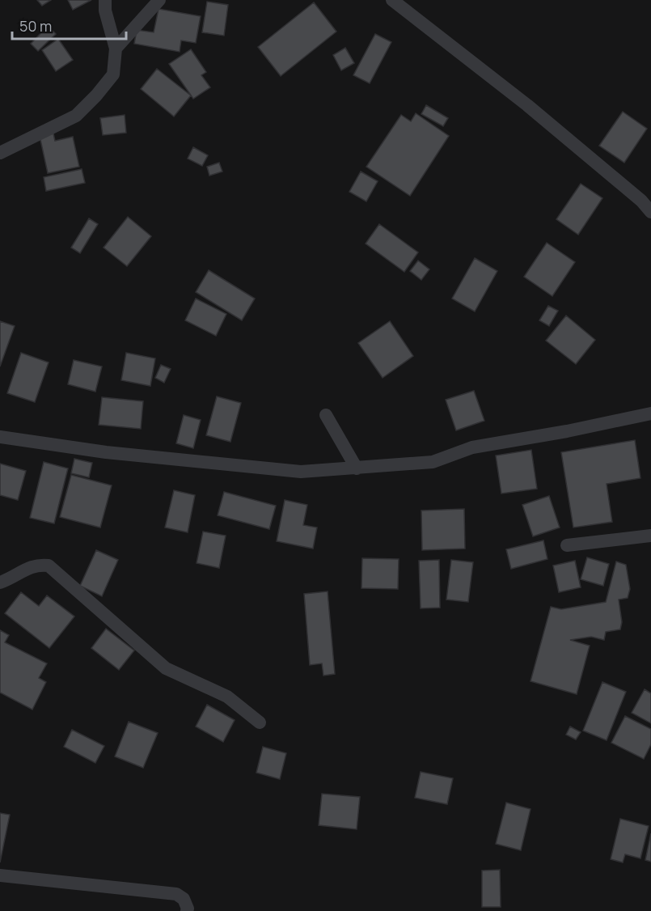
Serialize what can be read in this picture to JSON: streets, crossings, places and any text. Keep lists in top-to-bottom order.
{
  "scale_bar": "50 m"
}
